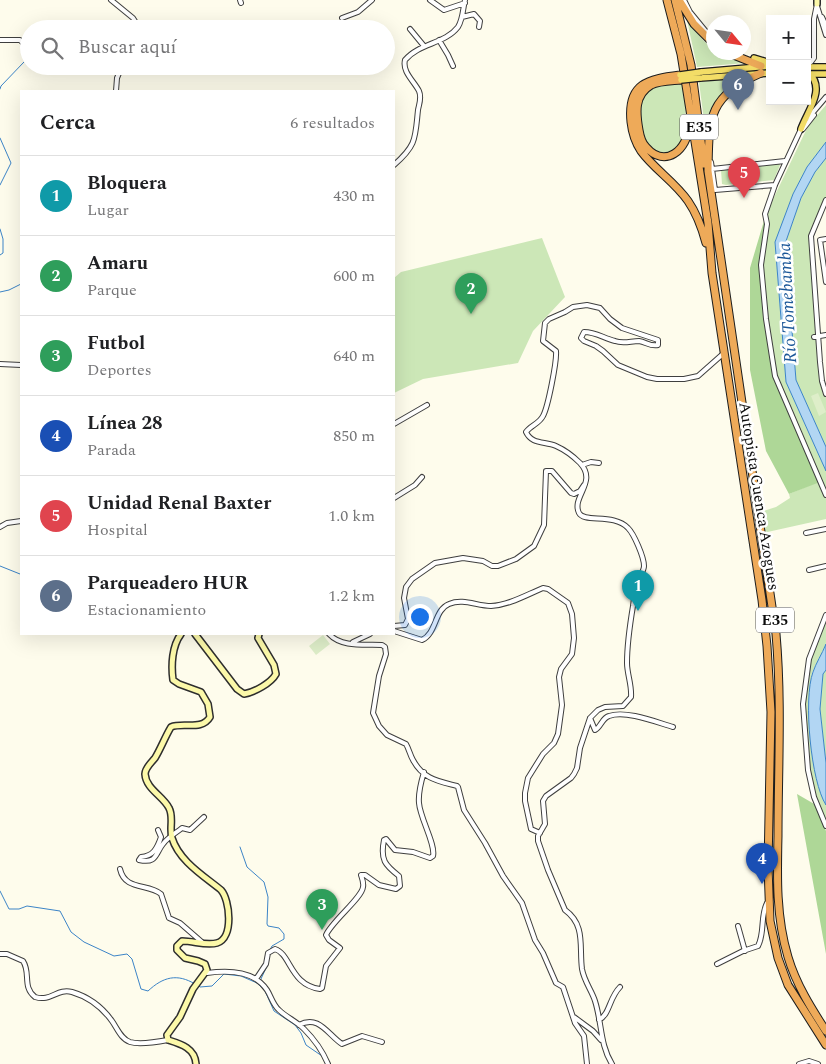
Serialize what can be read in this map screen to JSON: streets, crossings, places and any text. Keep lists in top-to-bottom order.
{
  "streets": {
    "highway": ["E35", "Autopista Cuenca Azogues"]
  },
  "crossings": [
    ["E35", "Autopista Cuenca Azogues"]
  ],
  "water": ["Río Tomebamba"],
  "north": "bottom right",
  "page": {
    "map_buttons": ["+", "−"],
    "search": "Buscar aquí",
    "pins": [
      "6",
      "5",
      "2",
      "1",
      "4",
      "3"
    ],
    "heading": ["Cerca", "6 resultados"],
    "list": [
      {
        "mark": "1",
        "name": "Bloquera",
        "note": "Lugar",
        "value": "430 m"
      },
      {
        "mark": "2",
        "name": "Amaru",
        "note": "Parque",
        "value": "600 m"
      },
      {
        "mark": "3",
        "name": "Futbol",
        "note": "Deportes",
        "value": "640 m"
      },
      {
        "mark": "4",
        "name": "Línea 28",
        "note": "Parada",
        "value": "850 m"
      },
      {
        "mark": "5",
        "name": "Unidad Renal Baxter",
        "note": "Hospital",
        "value": "1.0 km"
      },
      {
        "mark": "6",
        "name": "Parqueadero HUR",
        "note": "Estacionamiento",
        "value": "1.2 km"
      }
    ]
  }
}
